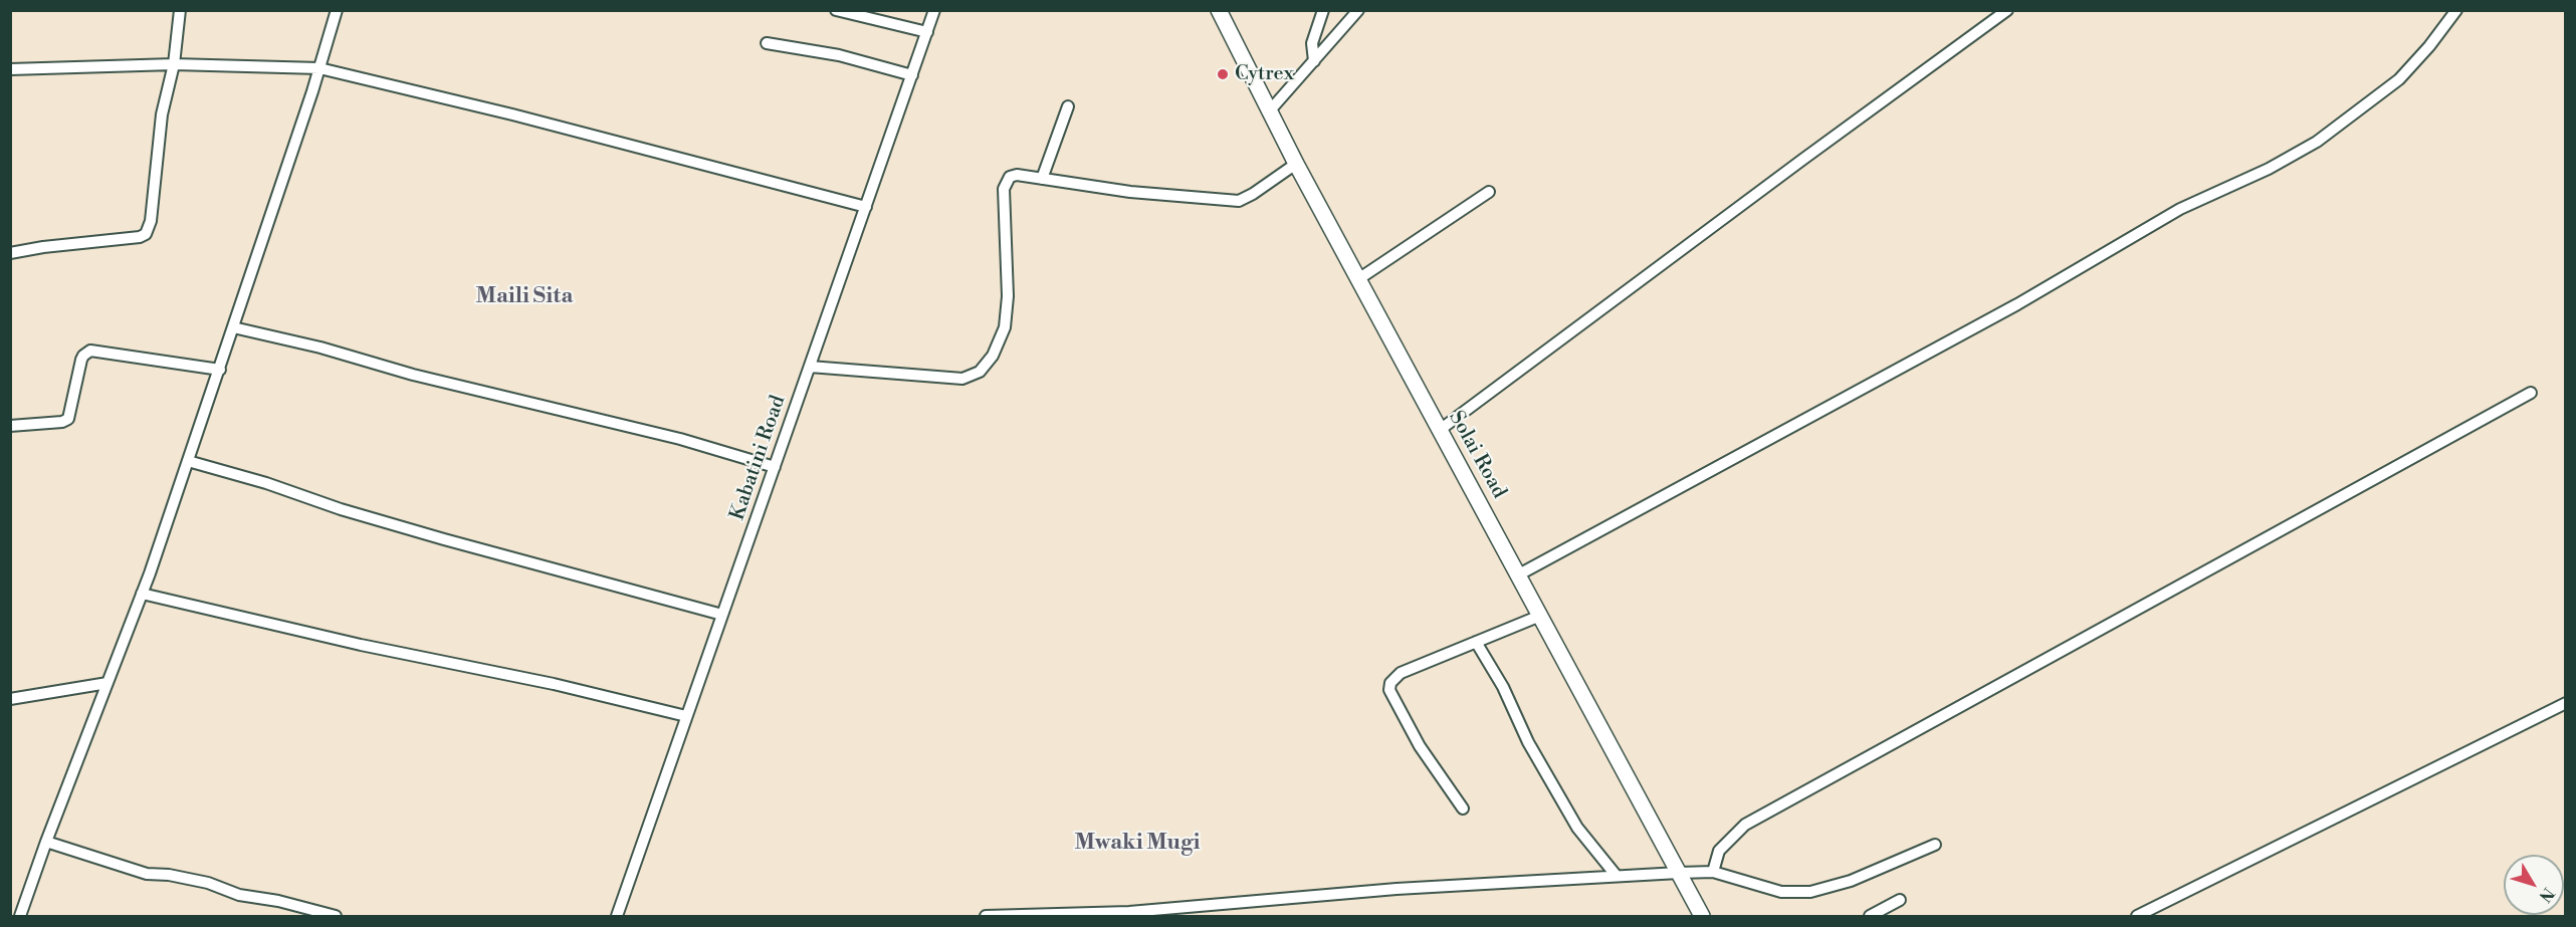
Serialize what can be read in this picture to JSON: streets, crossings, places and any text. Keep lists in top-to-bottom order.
{
  "streets": {
    "highway": ["Solai Road"],
    "street": ["Kabatini Road"]
  },
  "districts": ["Maili Sita", "Mwaki Mugi"],
  "places": ["Cytrex"],
  "north": "bottom right"
}
